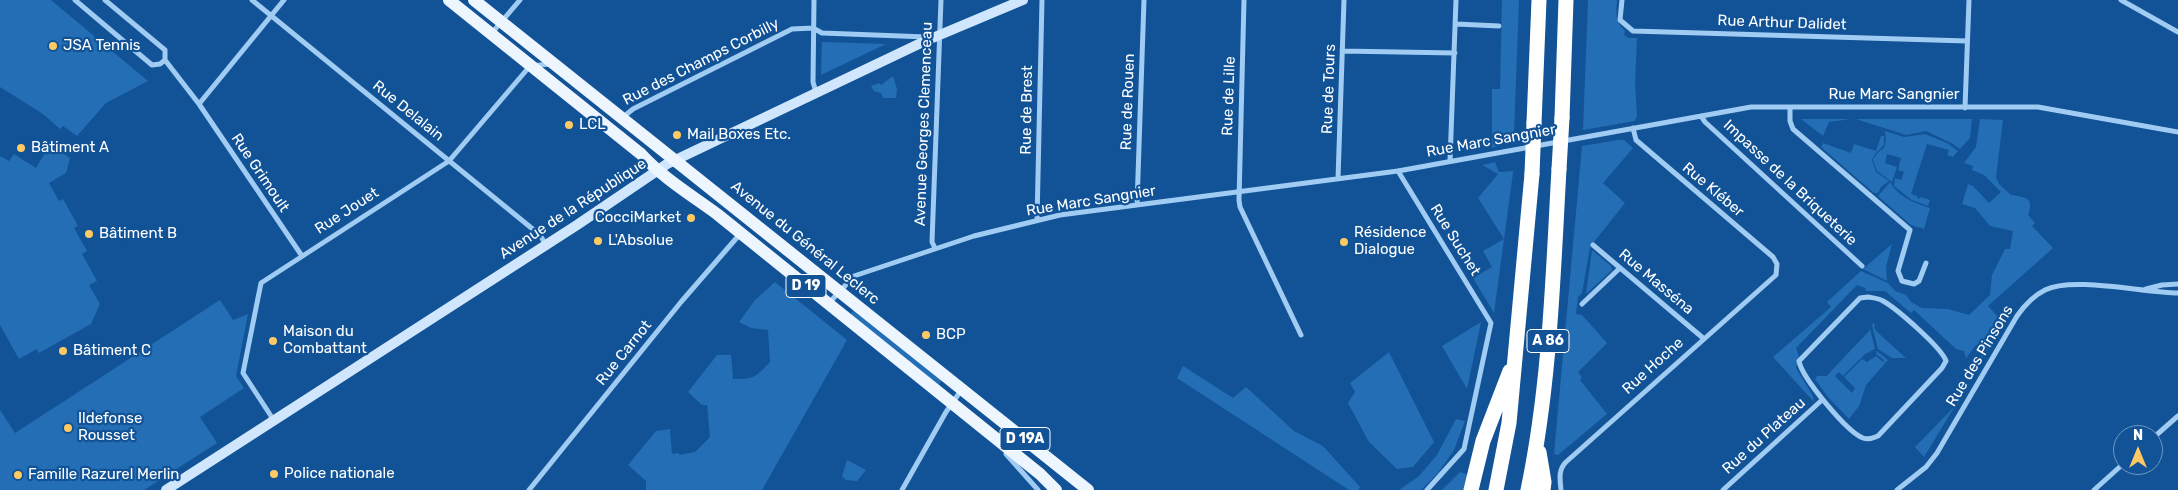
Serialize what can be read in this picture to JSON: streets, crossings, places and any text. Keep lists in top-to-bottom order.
{
  "streets": {
    "highway": ["A 86"],
    "main road": [
      "Avenue de la République",
      "Avenue du Général Leclerc",
      "D 19",
      "D 19A"
    ],
    "street": [
      "Rue Arthur Dalidet",
      "Rue des Champs Corbilly",
      "Rue de Tours",
      "Rue Marc Sangnier",
      "Rue de Lille",
      "Rue de Rouen",
      "Rue de Brest",
      "Rue Delalain",
      "Avenue Georges Clemenceau",
      "Rue Grimoult",
      "Impasse de la Briqueterie",
      "Rue Kléber",
      "Rue Jouet",
      "Rue Suchet",
      "Rue Masséna",
      "Rue Carnot",
      "Rue des Pinsons",
      "Rue Hoche",
      "Rue du Plateau"
    ]
  },
  "crossings": [
    ["Rue des Champs Corbilly", "Avenue Georges Clemenceau"],
    ["Rue des Champs Corbilly", "Avenue de la République"],
    ["Rue des Champs Corbilly", "Avenue du Général Leclerc"],
    ["Rue de Tours", "Rue Marc Sangnier"],
    ["Rue Marc Sangnier", "Rue de Lille"],
    ["Rue Marc Sangnier", "Rue de Rouen"],
    ["Rue Marc Sangnier", "Rue de Brest"],
    ["Rue Marc Sangnier", "Avenue Georges Clemenceau"],
    ["Rue Marc Sangnier", "Impasse de la Briqueterie"],
    ["Rue Marc Sangnier", "Rue Kléber"],
    ["Rue Marc Sangnier", "Rue Suchet"],
    ["Rue Marc Sangnier", "Avenue du Général Leclerc"],
    ["Rue Marc Sangnier", "D 19"],
    ["Rue Delalain", "Avenue de la République"],
    ["Rue Delalain", "Rue Jouet"],
    ["Avenue Georges Clemenceau", "Avenue de la République"],
    ["Rue Grimoult", "Rue Jouet"],
    ["Rue Kléber", "Rue Hoche"],
    ["Avenue de la République", "Rue Jouet"],
    ["Avenue de la République", "Avenue du Général Leclerc"],
    ["Avenue de la République", "D 19"],
    ["Rue Jouet", "D 19"],
    ["Rue Masséna", "Rue Hoche"],
    ["D 19", "Rue Carnot"]
  ],
  "places": [
    "JSA Tennis",
    "LCL",
    "Mail Boxes Etc.",
    "Bâtiment A",
    "CocciMarket",
    "Bâtiment B",
    "L'Absolue",
    "Résidence Dialogue",
    "BCP",
    "Maison du Combattant",
    "Bâtiment C",
    "Ildefonse Rousset",
    "Police nationale",
    "Famille Razurel Merlin"
  ],
  "north": "top"
}
